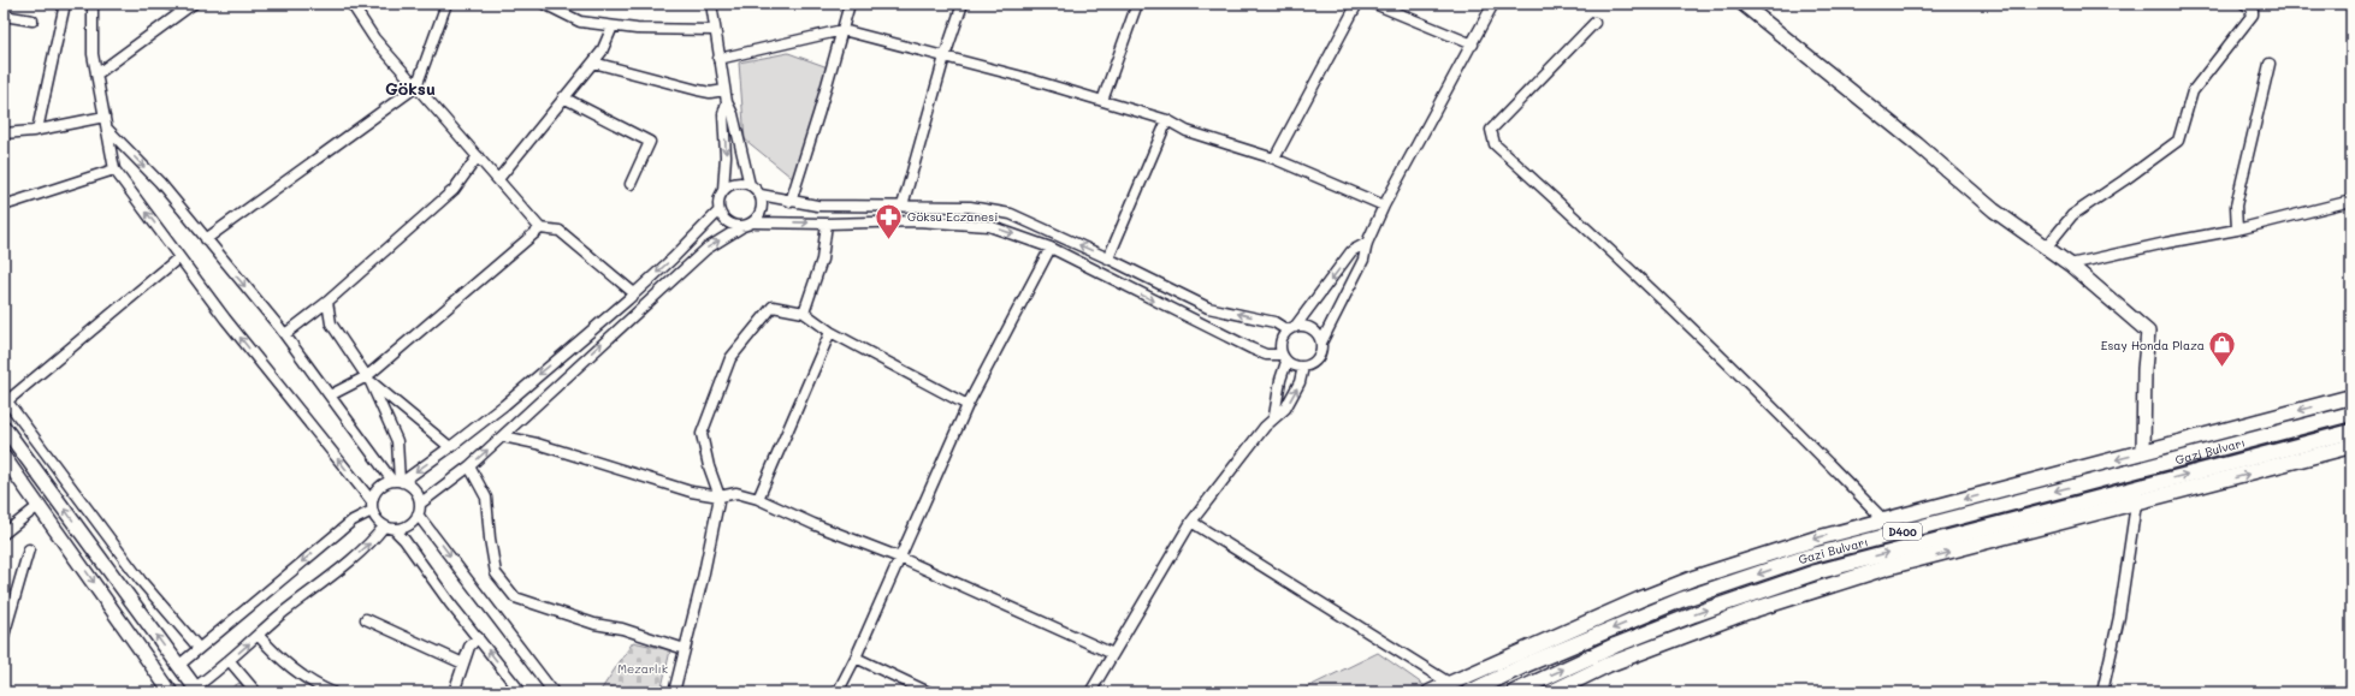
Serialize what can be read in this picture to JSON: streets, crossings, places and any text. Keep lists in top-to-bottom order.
{
  "streets": {
    "highway": ["Gazi Bulvarı", "D400"]
  },
  "districts": ["Göksu"],
  "parks": ["Mezarlık"],
  "places": {
    "pharmacy": ["Göksu Eczanesi"],
    "shop": ["Esay Honda Plaza"]
  }
}
